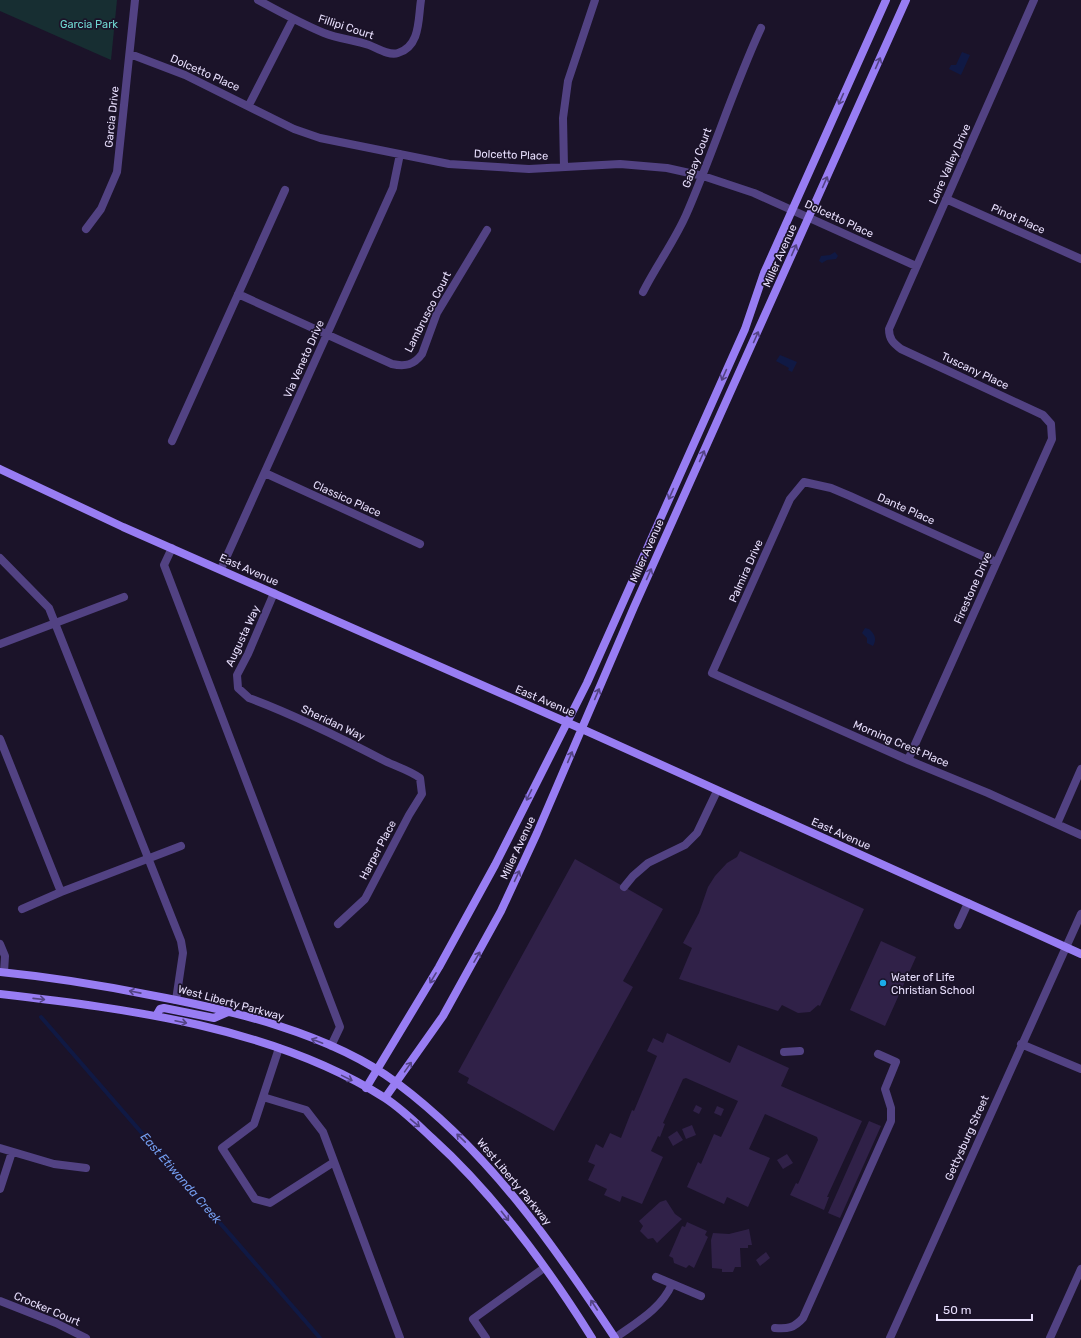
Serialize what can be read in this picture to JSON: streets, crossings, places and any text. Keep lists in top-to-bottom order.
{
  "streets": {
    "main road": ["Miller Avenue", "East Avenue", "West Liberty Parkway"],
    "street": [
      "Fillipi Court",
      "Dolcetto Place",
      "Garcia Drive",
      "Gabay Court",
      "Loire Valley Drive",
      "Pinot Place",
      "Lambrusco Court",
      "Via Veneto Drive",
      "Tuscany Place",
      "Classico Place",
      "Dante Place",
      "Palmira Drive",
      "Firestone Drive",
      "Augusta Way",
      "Sheridan Way",
      "Morning Crest Place",
      "Harper Place",
      "Gettysburg Street",
      "Crocker Court"
    ]
  },
  "crossings": [
    ["Dolcetto Place", "Garcia Drive"],
    ["Dolcetto Place", "Gabay Court"],
    ["Dolcetto Place", "Loire Valley Drive"],
    ["Dolcetto Place", "Miller Avenue"],
    ["Dolcetto Place", "Via Veneto Drive"],
    ["Loire Valley Drive", "Pinot Place"],
    ["Loire Valley Drive", "Tuscany Place"],
    ["Miller Avenue", "East Avenue"],
    ["Miller Avenue", "West Liberty Parkway"],
    ["Lambrusco Court", "Via Veneto Drive"],
    ["Via Veneto Drive", "Classico Place"],
    ["Via Veneto Drive", "East Avenue"],
    ["Tuscany Place", "Firestone Drive"],
    ["Dante Place", "Palmira Drive"],
    ["Dante Place", "Firestone Drive"],
    ["East Avenue", "Augusta Way"],
    ["East Avenue", "Gettysburg Street"],
    ["Palmira Drive", "Morning Crest Place"],
    ["Firestone Drive", "Morning Crest Place"],
    ["Augusta Way", "Sheridan Way"],
    ["Sheridan Way", "Harper Place"]
  ],
  "water": ["East Etiwanda Creek"],
  "parks": ["Garcia Park"],
  "places": ["Water of Life Christian School"],
  "scale_bar": "50 m"
}
